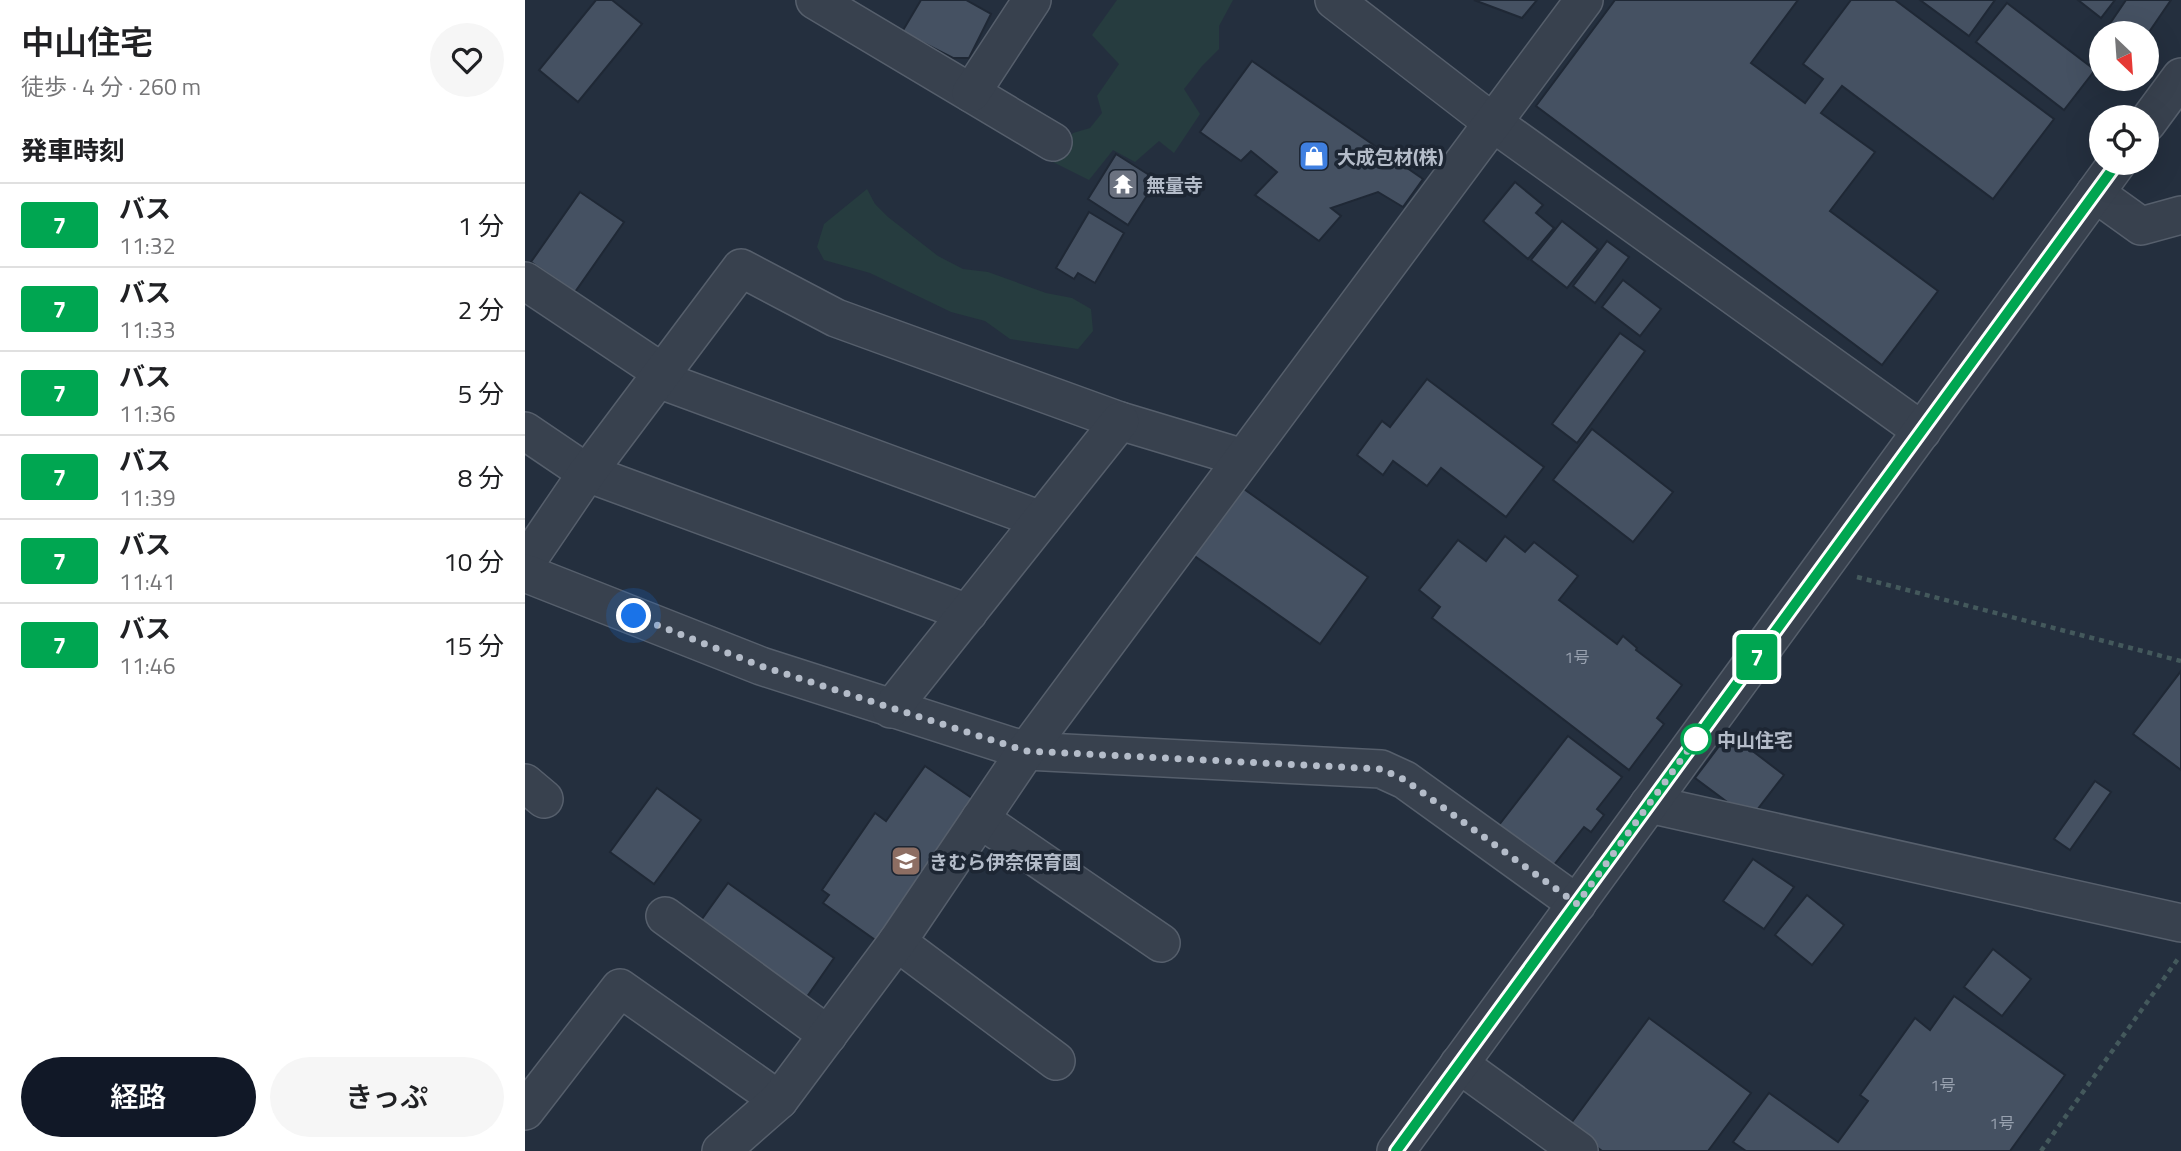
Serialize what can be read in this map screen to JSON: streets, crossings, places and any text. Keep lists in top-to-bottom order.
{
  "places": {
    "shop": ["大成包材(株)"],
    "temple": ["無量寺"],
    "other": ["中山住宅"],
    "school or university": ["きむら伊奈保育園"]
  },
  "lines": ["bus line 7"],
  "house_numbers": ["1号", "1号", "1号"],
  "north": "bottom right",
  "page": {
    "heading": [
      ["中山住宅", "徒歩 · 4 分 · 260 m"],
      "発車時刻"
    ],
    "on_map": "7",
    "list": [
      {
        "mark": "7",
        "name": "バス",
        "note": "11:32",
        "value": "1 分"
      },
      {
        "mark": "7",
        "name": "バス",
        "note": "11:33",
        "value": "2 分"
      },
      {
        "mark": "7",
        "name": "バス",
        "note": "11:36",
        "value": "5 分"
      },
      {
        "mark": "7",
        "name": "バス",
        "note": "11:39",
        "value": "8 分"
      },
      {
        "mark": "7",
        "name": "バス",
        "note": "11:41",
        "value": "10 分"
      },
      {
        "mark": "7",
        "name": "バス",
        "note": "11:46",
        "value": "15 分"
      }
    ],
    "buttons": ["経路", "きっぷ"]
  }
}
